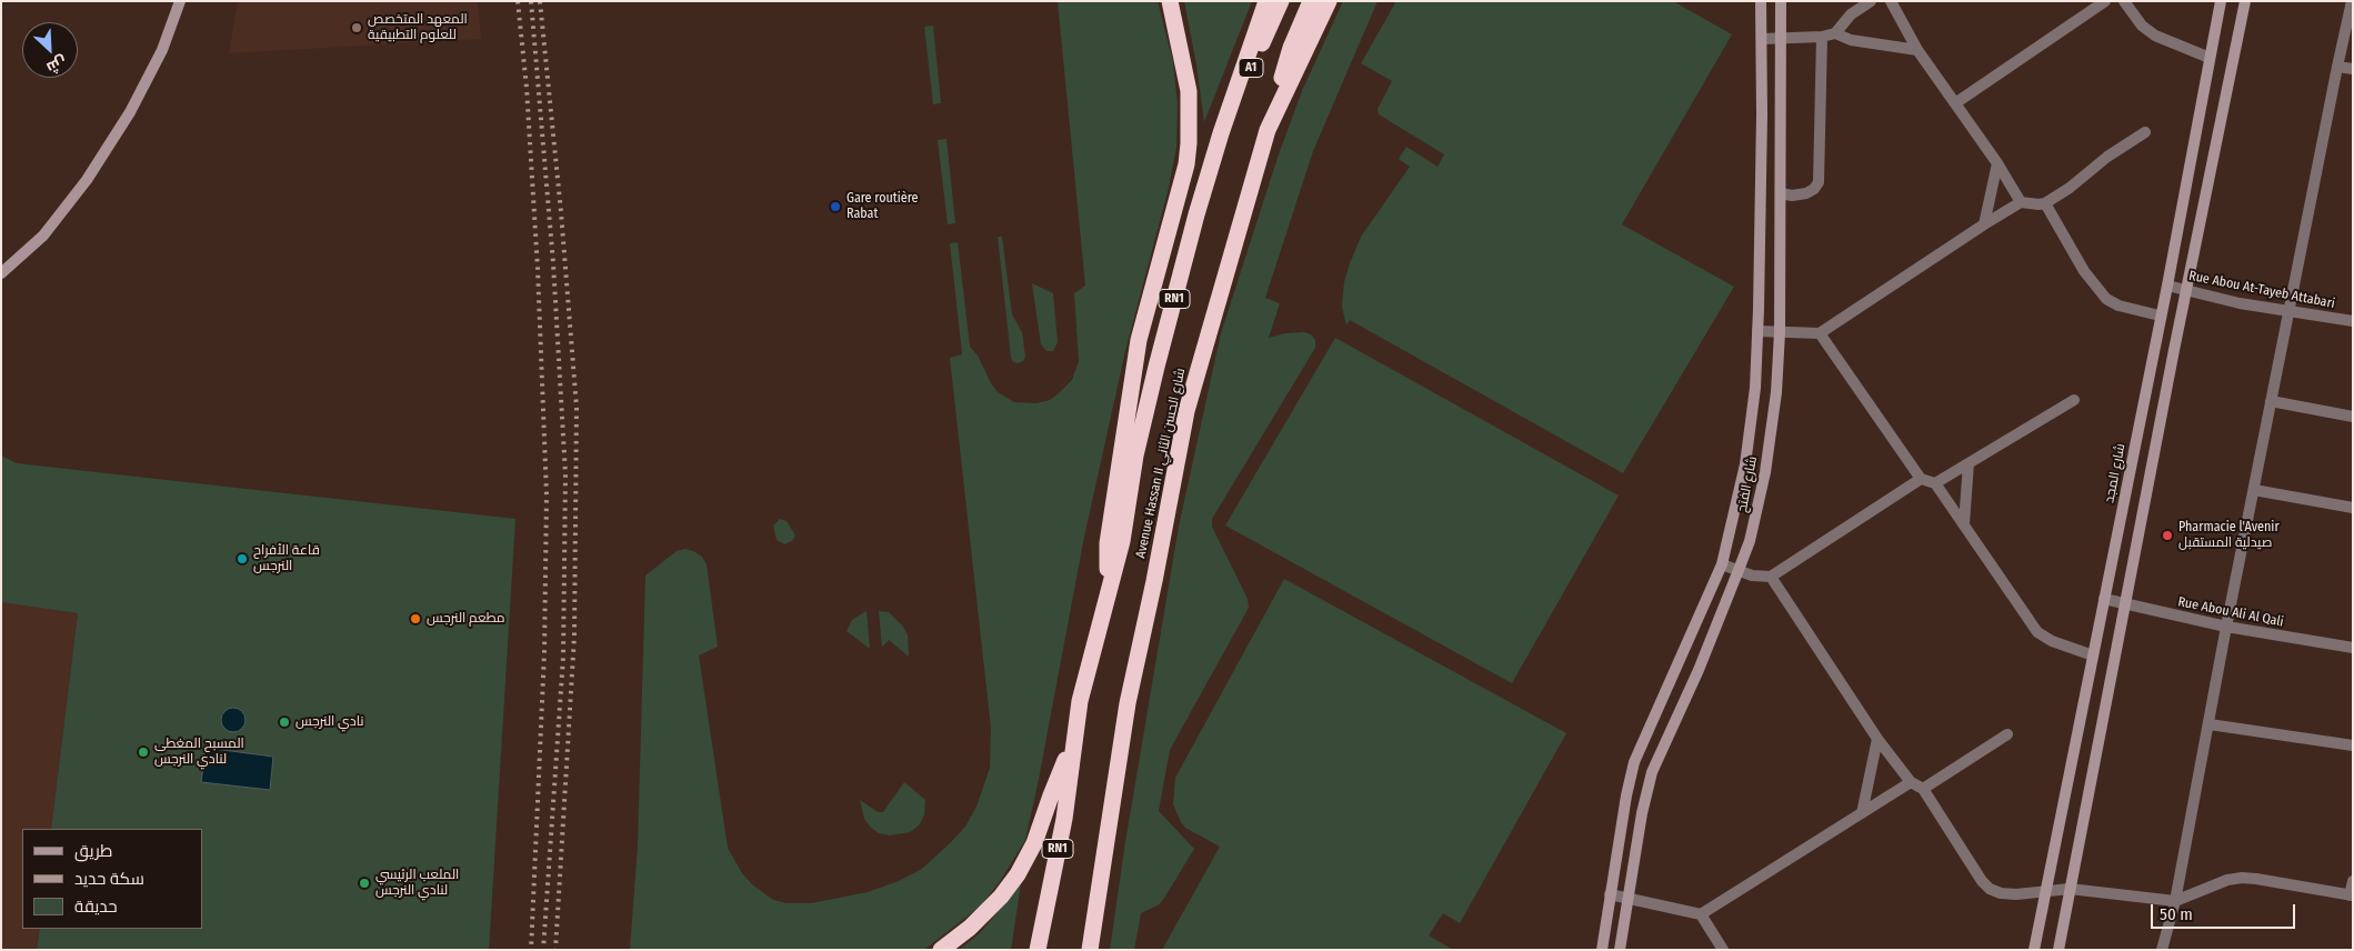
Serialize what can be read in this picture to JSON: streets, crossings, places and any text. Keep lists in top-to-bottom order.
{
  "streets": {
    "highway": ["A1", "RN1", "Avenue Hassan II شارع الحسن الثاني"],
    "street": [
      "Rue Abou At-Tayeb Attabari",
      "شارع المجد",
      "شارع الفتح",
      "Rue Abou Ali Al Qali"
    ]
  },
  "crossings": [
    ["A1", "Avenue Hassan II شارع الحسن الثاني"],
    ["Rue Abou At-Tayeb Attabari", "شارع المجد"],
    ["RN1", "Avenue Hassan II شارع الحسن الثاني"],
    ["شارع المجد", "Rue Abou Ali Al Qali"]
  ],
  "places": [
    "المعهد المتخصص للعلوم التطبيقية",
    "Gare routière Rabat",
    "Pharmacie l'Avenir صيدلية المستقبل",
    "قاعة الأفراح النرجس",
    "مطعم النرجس",
    "نادي النرجس",
    "المسبح المغطى لنادي النرجس",
    "الملعب الرئيسي لنادي النرجس"
  ],
  "legend": ["طريق", "سكة حديد", "حديقة"],
  "scale_bar": "50 m",
  "north": "bottom right"
}
